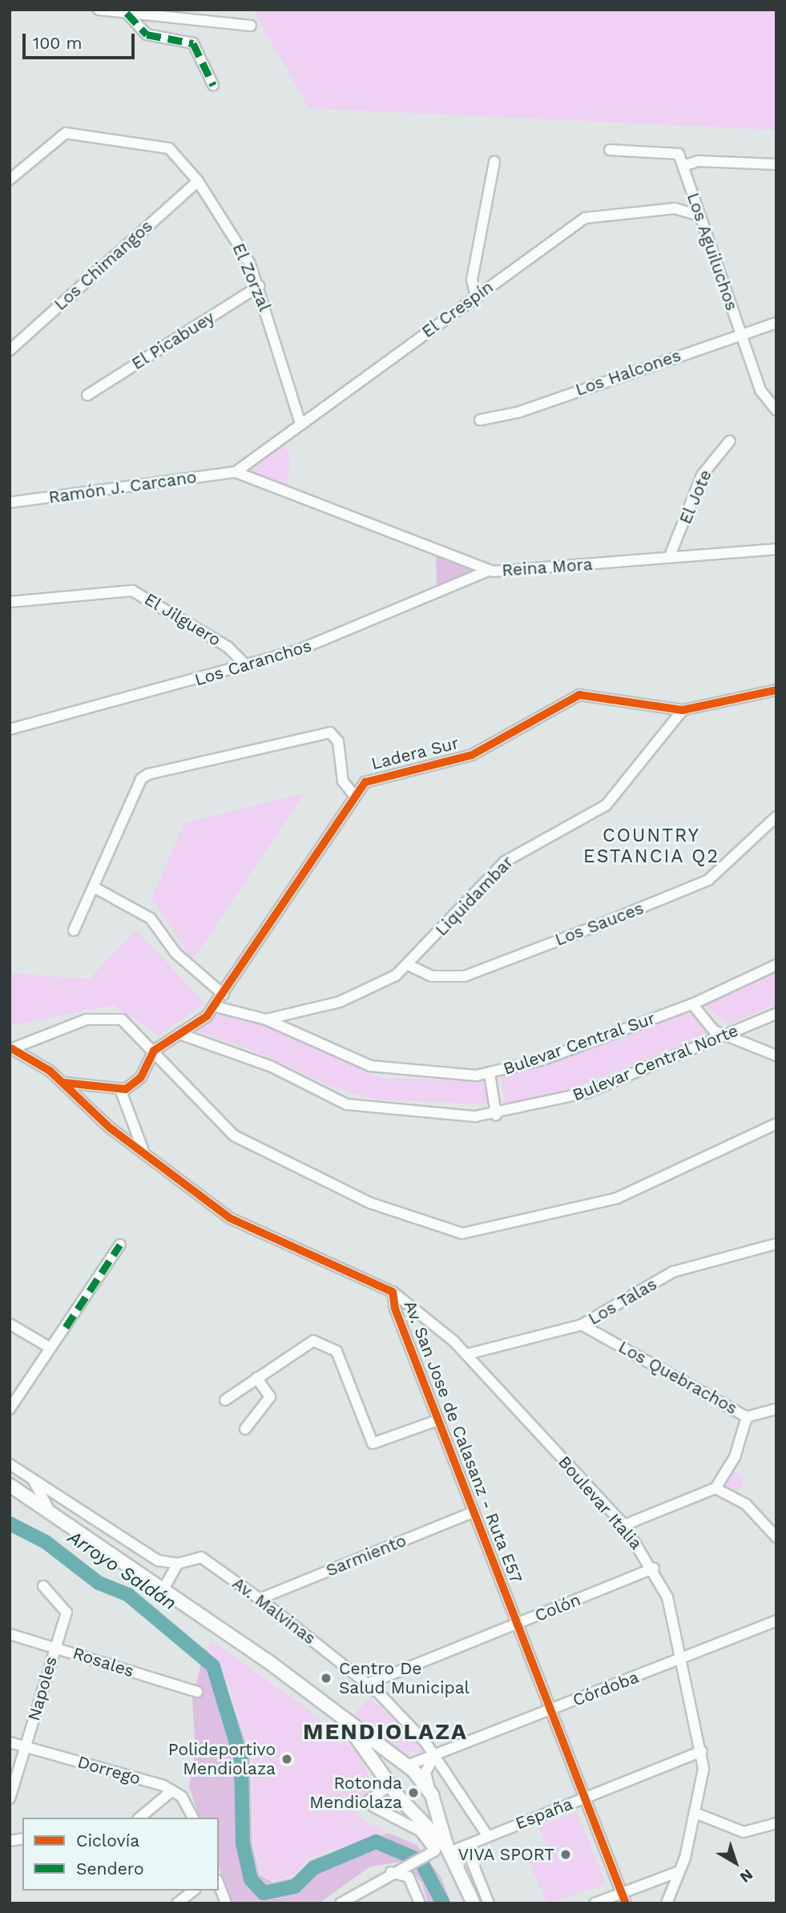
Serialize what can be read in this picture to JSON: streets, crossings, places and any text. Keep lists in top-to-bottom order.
{
  "streets": {
    "street": [
      "Los Aguiluchos",
      "Los Chimangos",
      "El Zorzal",
      "El Crespín",
      "El Picabuey",
      "Los Halcones",
      "Ramón J. Carcano",
      "El Jote",
      "Reina Mora",
      "El Jilguero",
      "Los Caranchos",
      "Ladera Sur",
      "Liquidambar",
      "Los Sauces",
      "Bulevar Central Sur",
      "Bulevar Central Norte",
      "Los Talas",
      "Los Quebrachos",
      "Av. San Jose de Calasanz - Ruta E57",
      "Boulevar Italia",
      "Sarmiento",
      "Colón",
      "Av. Malvinas",
      "Rosales",
      "Napoles",
      "Córdoba",
      "Dorrego",
      "España"
    ]
  },
  "crossings": [
    ["Los Aguiluchos", "El Crespín"],
    ["Los Aguiluchos", "Los Halcones"],
    ["Los Chimangos", "El Zorzal"],
    ["El Zorzal", "El Crespín"],
    ["El Zorzal", "El Picabuey"],
    ["El Crespín", "Ramón J. Carcano"],
    ["El Crespín", "Reina Mora"],
    ["Ramón J. Carcano", "Reina Mora"],
    ["El Jote", "Reina Mora"],
    ["Reina Mora", "Los Caranchos"],
    ["El Jilguero", "Los Caranchos"],
    ["Ladera Sur", "Liquidambar"],
    ["Ladera Sur", "Bulevar Central Sur"],
    ["Ladera Sur", "Bulevar Central Norte"],
    ["Liquidambar", "Los Sauces"],
    ["Liquidambar", "Bulevar Central Sur"],
    ["Los Talas", "Los Quebrachos"],
    ["Los Talas", "Boulevar Italia"],
    ["Av. San Jose de Calasanz - Ruta E57", "Boulevar Italia"],
    ["Av. San Jose de Calasanz - Ruta E57", "Sarmiento"],
    ["Av. San Jose de Calasanz - Ruta E57", "Colón"],
    ["Av. San Jose de Calasanz - Ruta E57", "Córdoba"],
    ["Av. San Jose de Calasanz - Ruta E57", "España"],
    ["Boulevar Italia", "Colón"],
    ["Boulevar Italia", "Córdoba"],
    ["Boulevar Italia", "España"],
    ["Sarmiento", "Av. Malvinas"],
    ["Colón", "Av. Malvinas"],
    ["Av. Malvinas", "Córdoba"],
    ["Av. Malvinas", "España"],
    ["Rosales", "Napoles"],
    ["Napoles", "Dorrego"]
  ],
  "districts": ["COUNTRY ESTANCIA Q2", "MENDIOLAZA"],
  "water": ["Arroyo Saldán"],
  "places": [
    "Centro De Salud Municipal",
    "Polideportivo Mendiolaza",
    "Rotonda Mendiolaza",
    "VIVA SPORT"
  ],
  "legend": ["Ciclovía", "Sendero"],
  "scale_bar": "100 m",
  "north": "bottom right"
}
